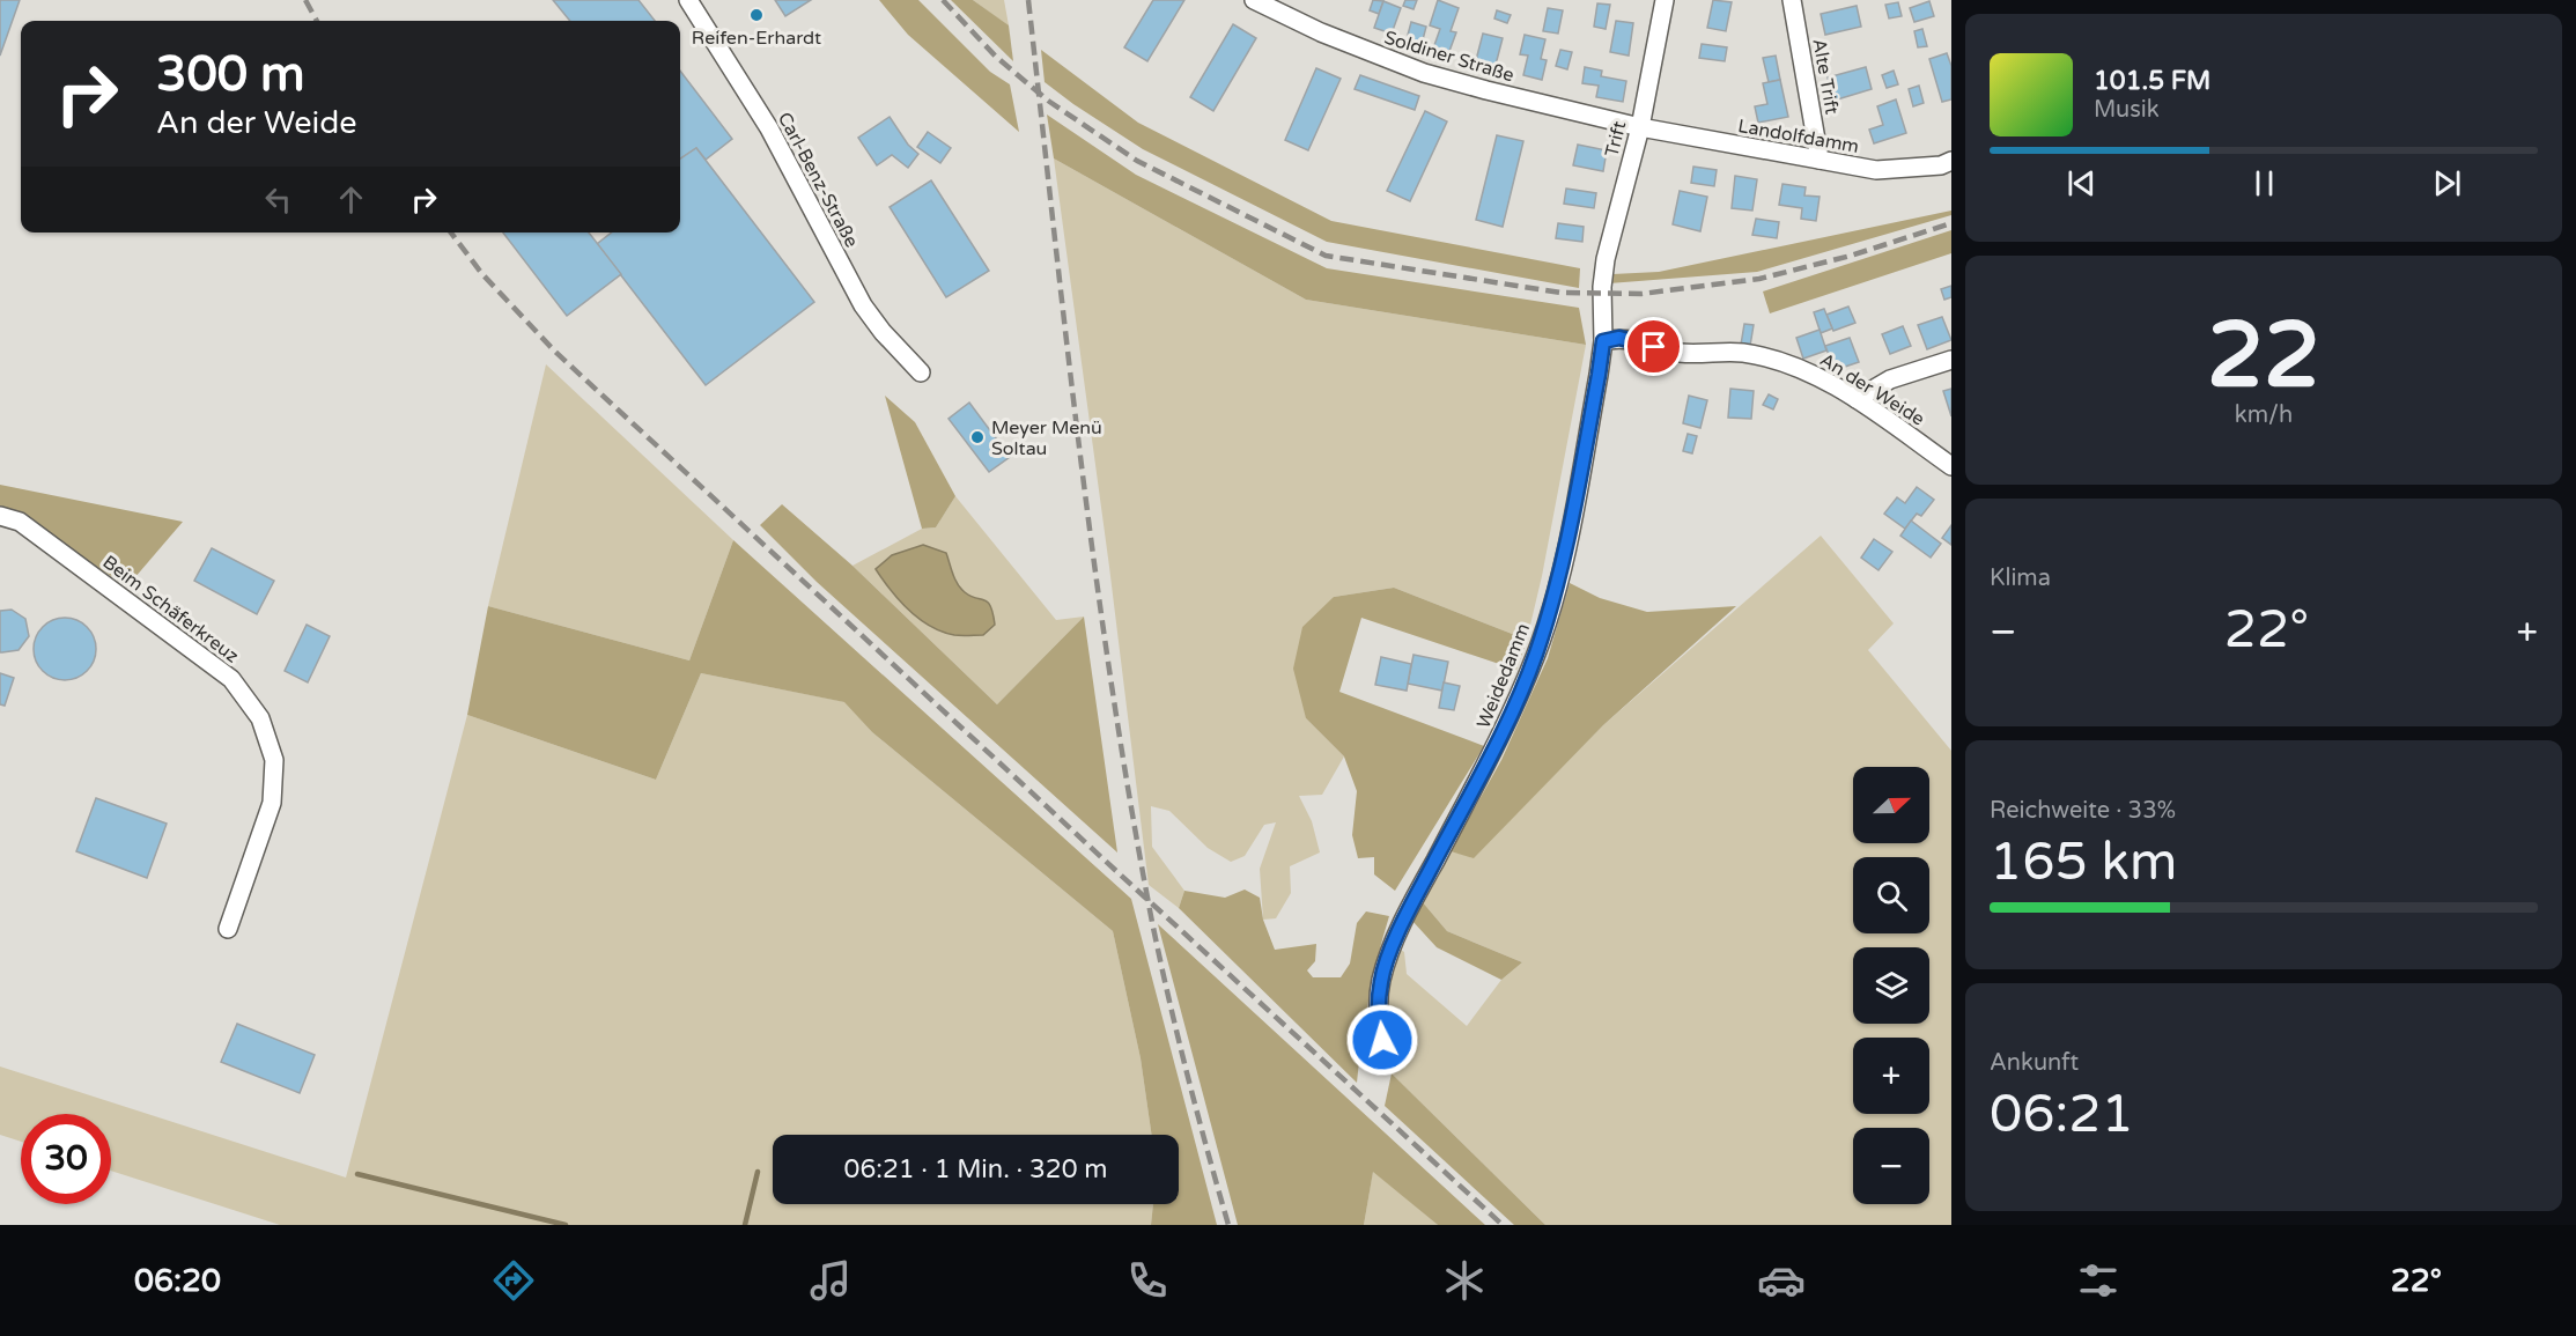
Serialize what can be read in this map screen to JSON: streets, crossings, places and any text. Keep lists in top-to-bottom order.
{
  "streets": {
    "street": [
      "Soldiner Straße",
      "Alte Trift",
      "Landolfdamm",
      "Trift",
      "Carl-Benz-Straße",
      "An der Weide",
      "Beim Schäferkreuz",
      "Weidedamm"
    ]
  },
  "crossings": [
    ["Soldiner Straße", "Landolfdamm"],
    ["Soldiner Straße", "Trift"],
    ["Alte Trift", "Landolfdamm"],
    ["Landolfdamm", "Trift"],
    ["Trift", "Weidedamm"],
    ["An der Weide", "Weidedamm"]
  ],
  "places": ["Reifen-Erhardt", "Meyer Menü Soltau"],
  "north": "right",
  "page": {
    "turn": ["300 m", "An der Weide"],
    "song": ["101.5 FM", "Musik"],
    "tile": [
      ["22", "km/h"],
      "Klima",
      ["Reichweite · 33%", "165 km"],
      ["Ankunft", "06:21"]
    ],
    "heat": ["−", "22°", "+"],
    "map_buttons": ["+", "−"],
    "limit": "30",
    "trip": "06:21 · 1 Min. · 320 m",
    "tabs": ["06:20", "22°"]
  }
}
